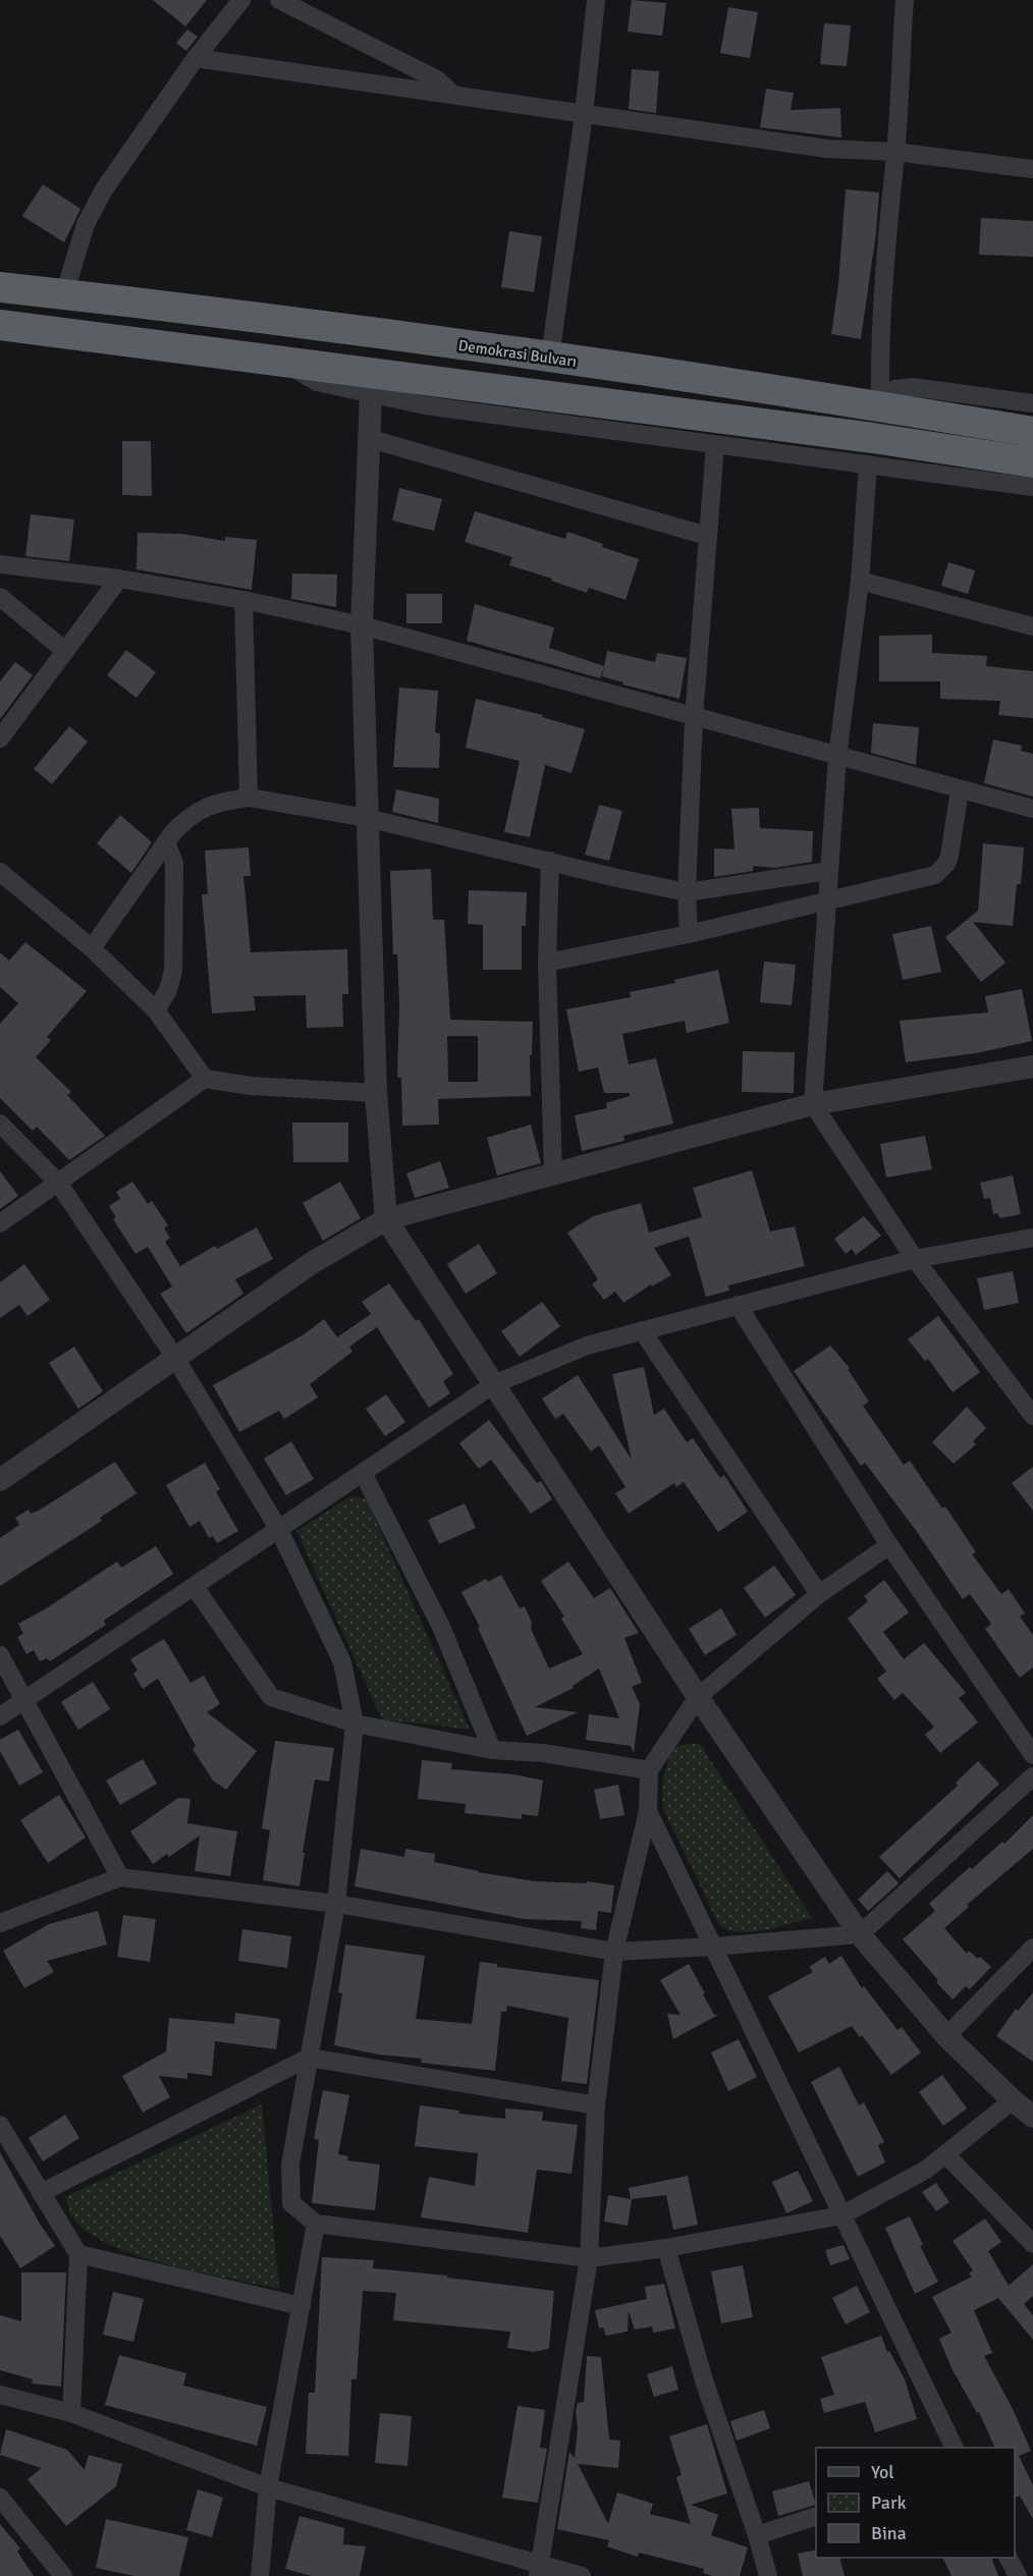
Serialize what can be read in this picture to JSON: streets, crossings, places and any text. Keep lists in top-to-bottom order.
{
  "streets": {
    "highway": ["Demokrasi Bulvarı"]
  },
  "legend": ["Yol", "Park", "Bina"]
}
